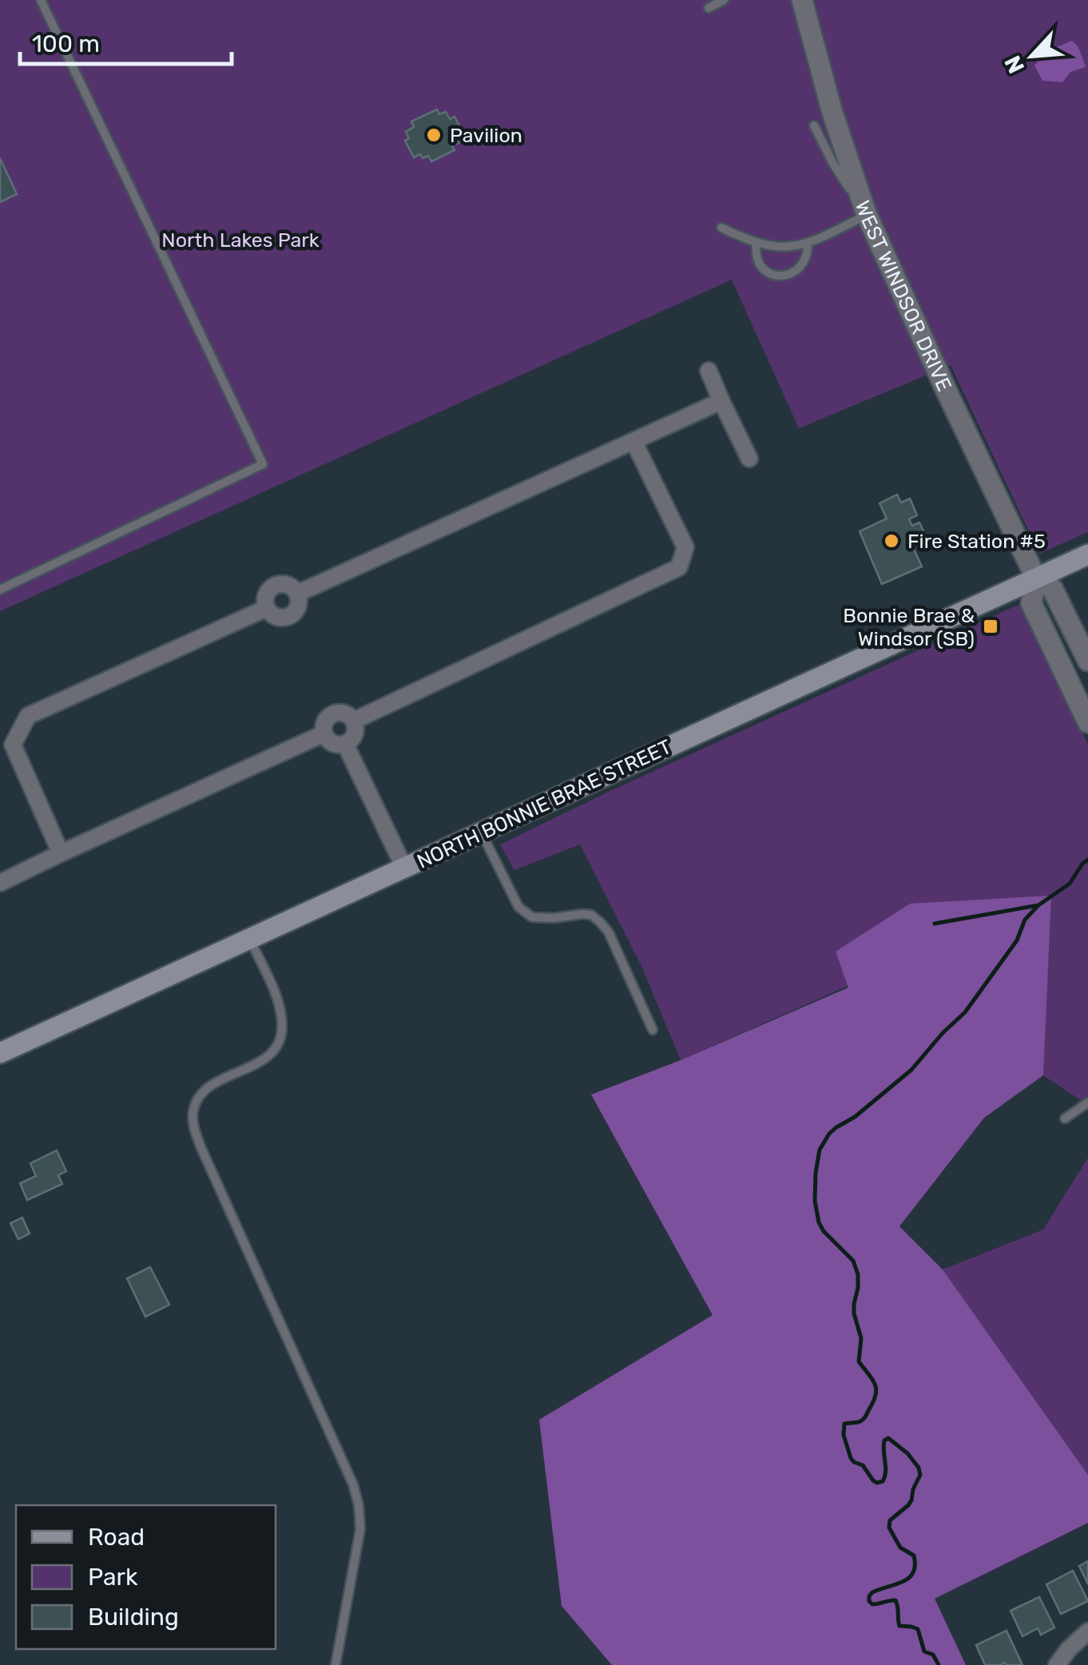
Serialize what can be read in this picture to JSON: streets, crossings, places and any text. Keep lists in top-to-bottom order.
{
  "streets": {
    "main road": ["NORTH BONNIE BRAE STREET"],
    "street": ["WEST WINDSOR DRIVE"]
  },
  "crossings": [
    ["WEST WINDSOR DRIVE", "NORTH BONNIE BRAE STREET"]
  ],
  "parks": ["North Lakes Park"],
  "places": {
    "other": ["Pavilion", "Fire Station #5"],
    "transit": ["Bonnie Brae & Windsor (SB)"]
  },
  "legend": ["Road", "Park", "Building"],
  "scale_bar": "100 m",
  "north": "bottom left"
}
